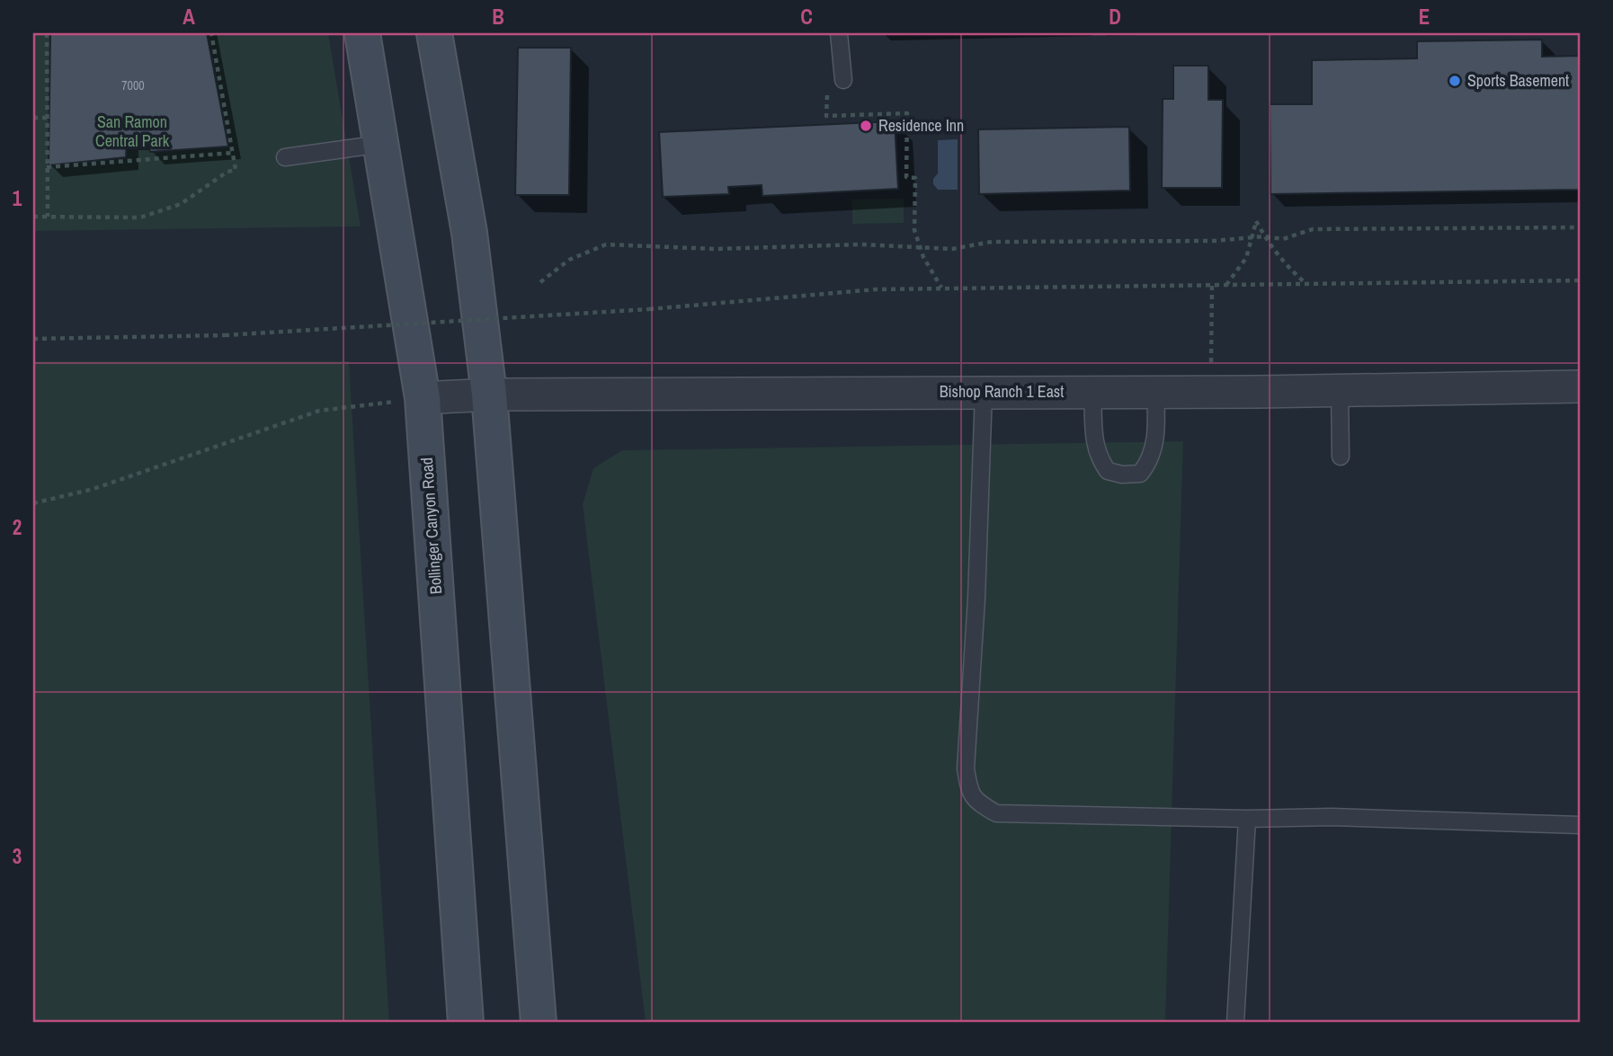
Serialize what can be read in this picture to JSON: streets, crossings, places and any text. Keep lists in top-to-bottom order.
{
  "streets": {
    "main road": ["Bollinger Canyon Road"],
    "street": ["Bishop Ranch 1 East"]
  },
  "crossings": [
    ["Bishop Ranch 1 East", "Bollinger Canyon Road"]
  ],
  "parks": ["San Ramon Central Park"],
  "places": ["Sports Basement", "Residence Inn"],
  "house_numbers": ["7000"],
  "grid": {
    "columns": [
      "A",
      "B",
      "C",
      "D",
      "E"
    ],
    "rows": ["1", "2", "3"]
  }
}
